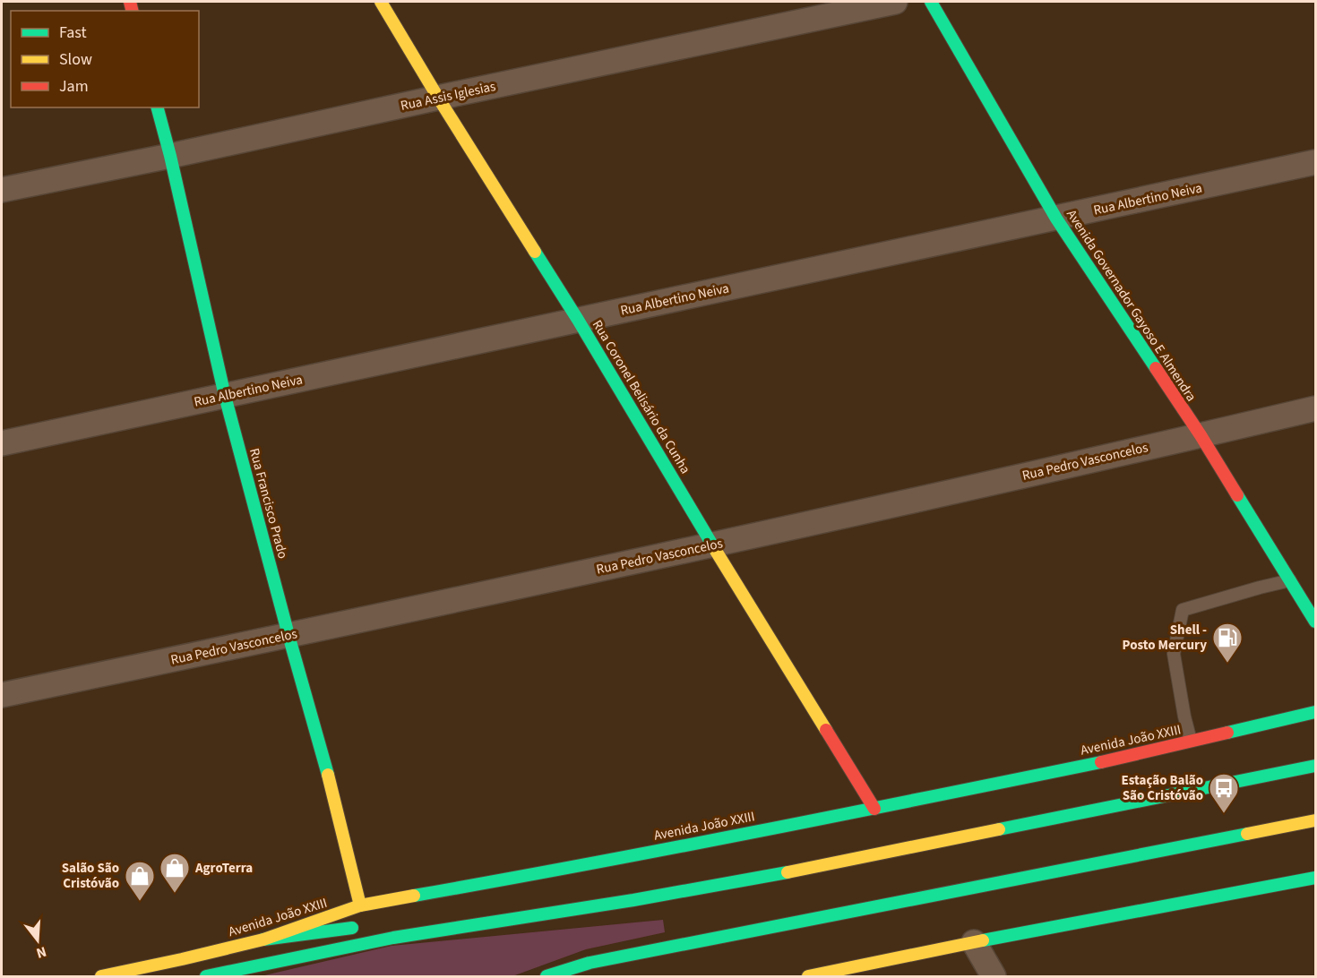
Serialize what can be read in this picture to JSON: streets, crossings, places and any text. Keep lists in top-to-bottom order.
{
  "streets": {
    "street": [
      "Rua Assis Iglesias",
      "Rua Albertino Neiva",
      "Avenida Governador Gayoso E Almendra",
      "Rua Coronel Belisário da Cunha",
      "Rua Pedro Vasconcelos",
      "Rua Francisco Prado",
      "Avenida João XXIII"
    ]
  },
  "crossings": [
    ["Rua Assis Iglesias", "Rua Coronel Belisário da Cunha"],
    ["Rua Assis Iglesias", "Rua Francisco Prado"],
    ["Rua Albertino Neiva", "Avenida Governador Gayoso E Almendra"],
    ["Rua Albertino Neiva", "Rua Coronel Belisário da Cunha"],
    ["Rua Albertino Neiva", "Rua Francisco Prado"],
    ["Avenida Governador Gayoso E Almendra", "Rua Pedro Vasconcelos"],
    ["Rua Coronel Belisário da Cunha", "Rua Pedro Vasconcelos"],
    ["Rua Coronel Belisário da Cunha", "Avenida João XXIII"],
    ["Rua Pedro Vasconcelos", "Rua Francisco Prado"],
    ["Rua Francisco Prado", "Avenida João XXIII"]
  ],
  "places": {
    "fuel station": ["Shell - Posto Mercury"],
    "bus stop": ["Estação Balão São Cristóvão"],
    "shop": ["AgroTerra", "Salão São Cristóvão"]
  },
  "legend": ["Fast", "Slow", "Jam"],
  "north": "bottom"
}
